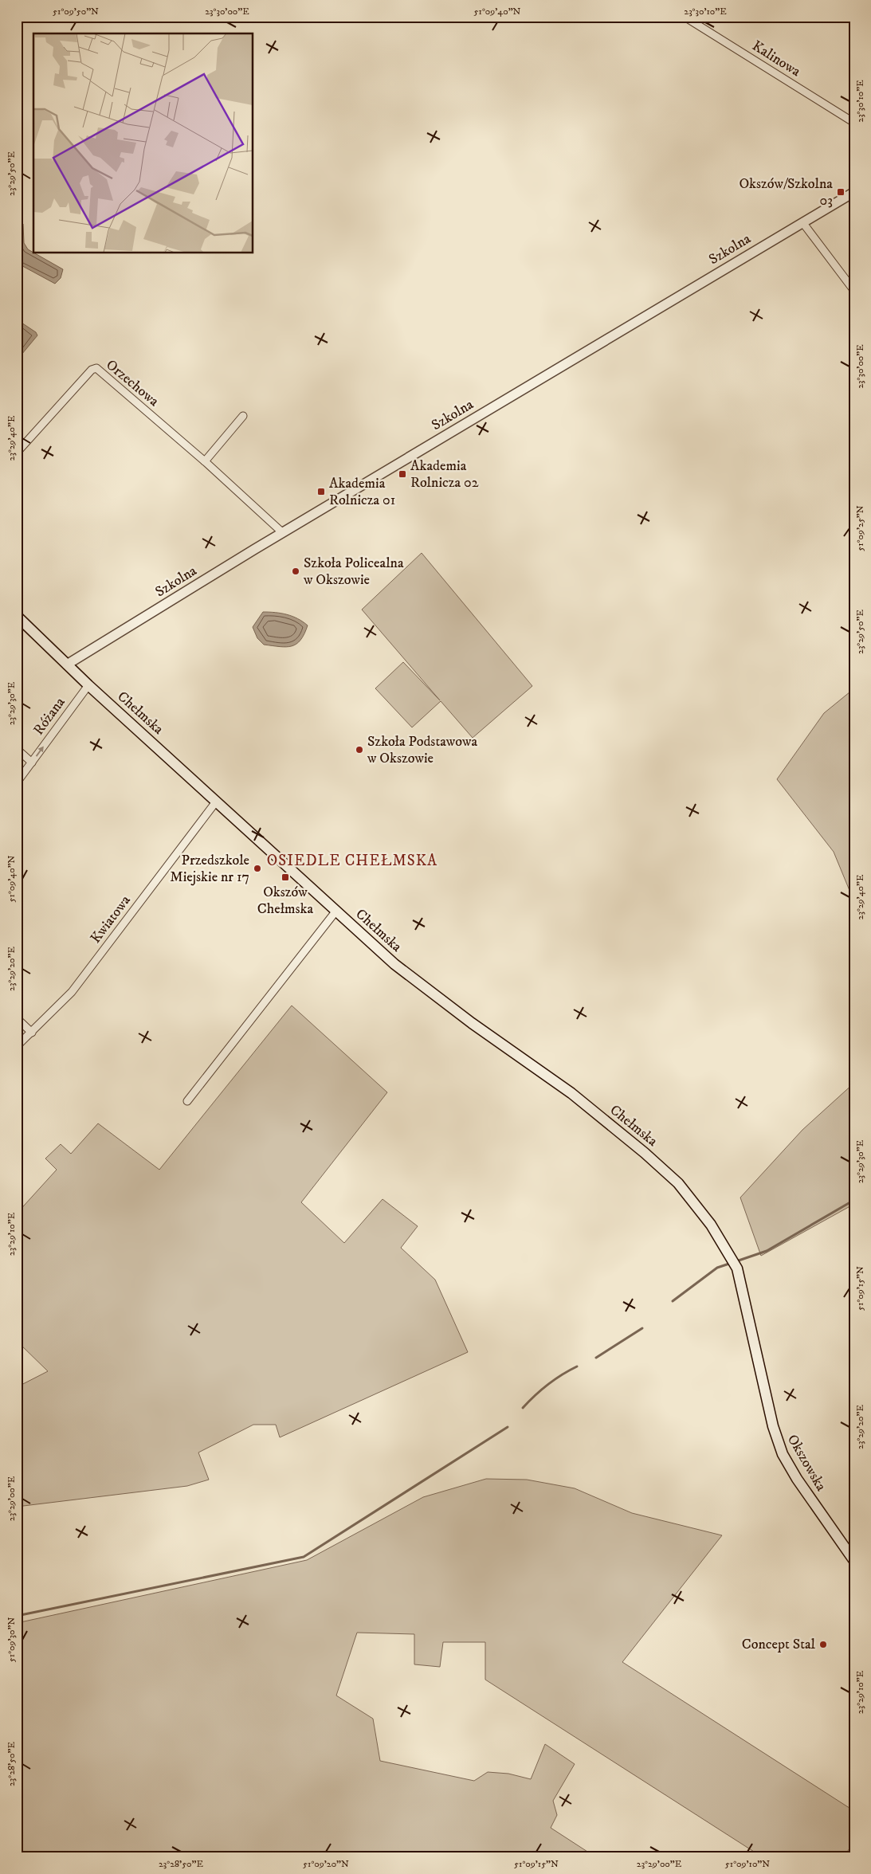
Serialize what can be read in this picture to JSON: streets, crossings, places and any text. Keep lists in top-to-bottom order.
{
  "streets": {
    "main road": ["Chełmska", "Okszowska"],
    "street": [
      "Kalinowa",
      "Szkolna",
      "Orzechowa",
      "Różana",
      "Kwiatowa"
    ]
  },
  "crossings": [
    ["Szkolna", "Orzechowa"],
    ["Szkolna", "Chełmska"],
    ["Chełmska", "Różana"],
    ["Chełmska", "Kwiatowa"],
    ["Chełmska", "Okszowska"]
  ],
  "one_way": ["Różana"],
  "districts": ["OSIEDLE CHEŁMSKA"],
  "places": {
    "transit": [
      "Okszów/Szkolna 03",
      "Akademia Rolnicza 02",
      "Akademia Rolnicza 01",
      "Okszów Chełmska"
    ],
    "other": [
      "Szkoła Policealna w Okszowie",
      "Szkoła Podstawowa w Okszowie",
      "Przedszkole Miejskie nr 17",
      "Concept Stal"
    ]
  },
  "coordinates": [
    "51°09'50\"N",
    "23°30'00\"E",
    "51°09'40\"N",
    "23°30'10\"E",
    "23°29'50\"E",
    "23°29'40\"E",
    "51°09'25\"N",
    "23°29'30\"E",
    "23°29'20\"E",
    "23°29'10\"E",
    "51°09'15\"N",
    "23°29'00\"E",
    "51°09'30\"N",
    "23°28'50\"E",
    "51°09'20\"N",
    "51°09'10\"N"
  ]
}
